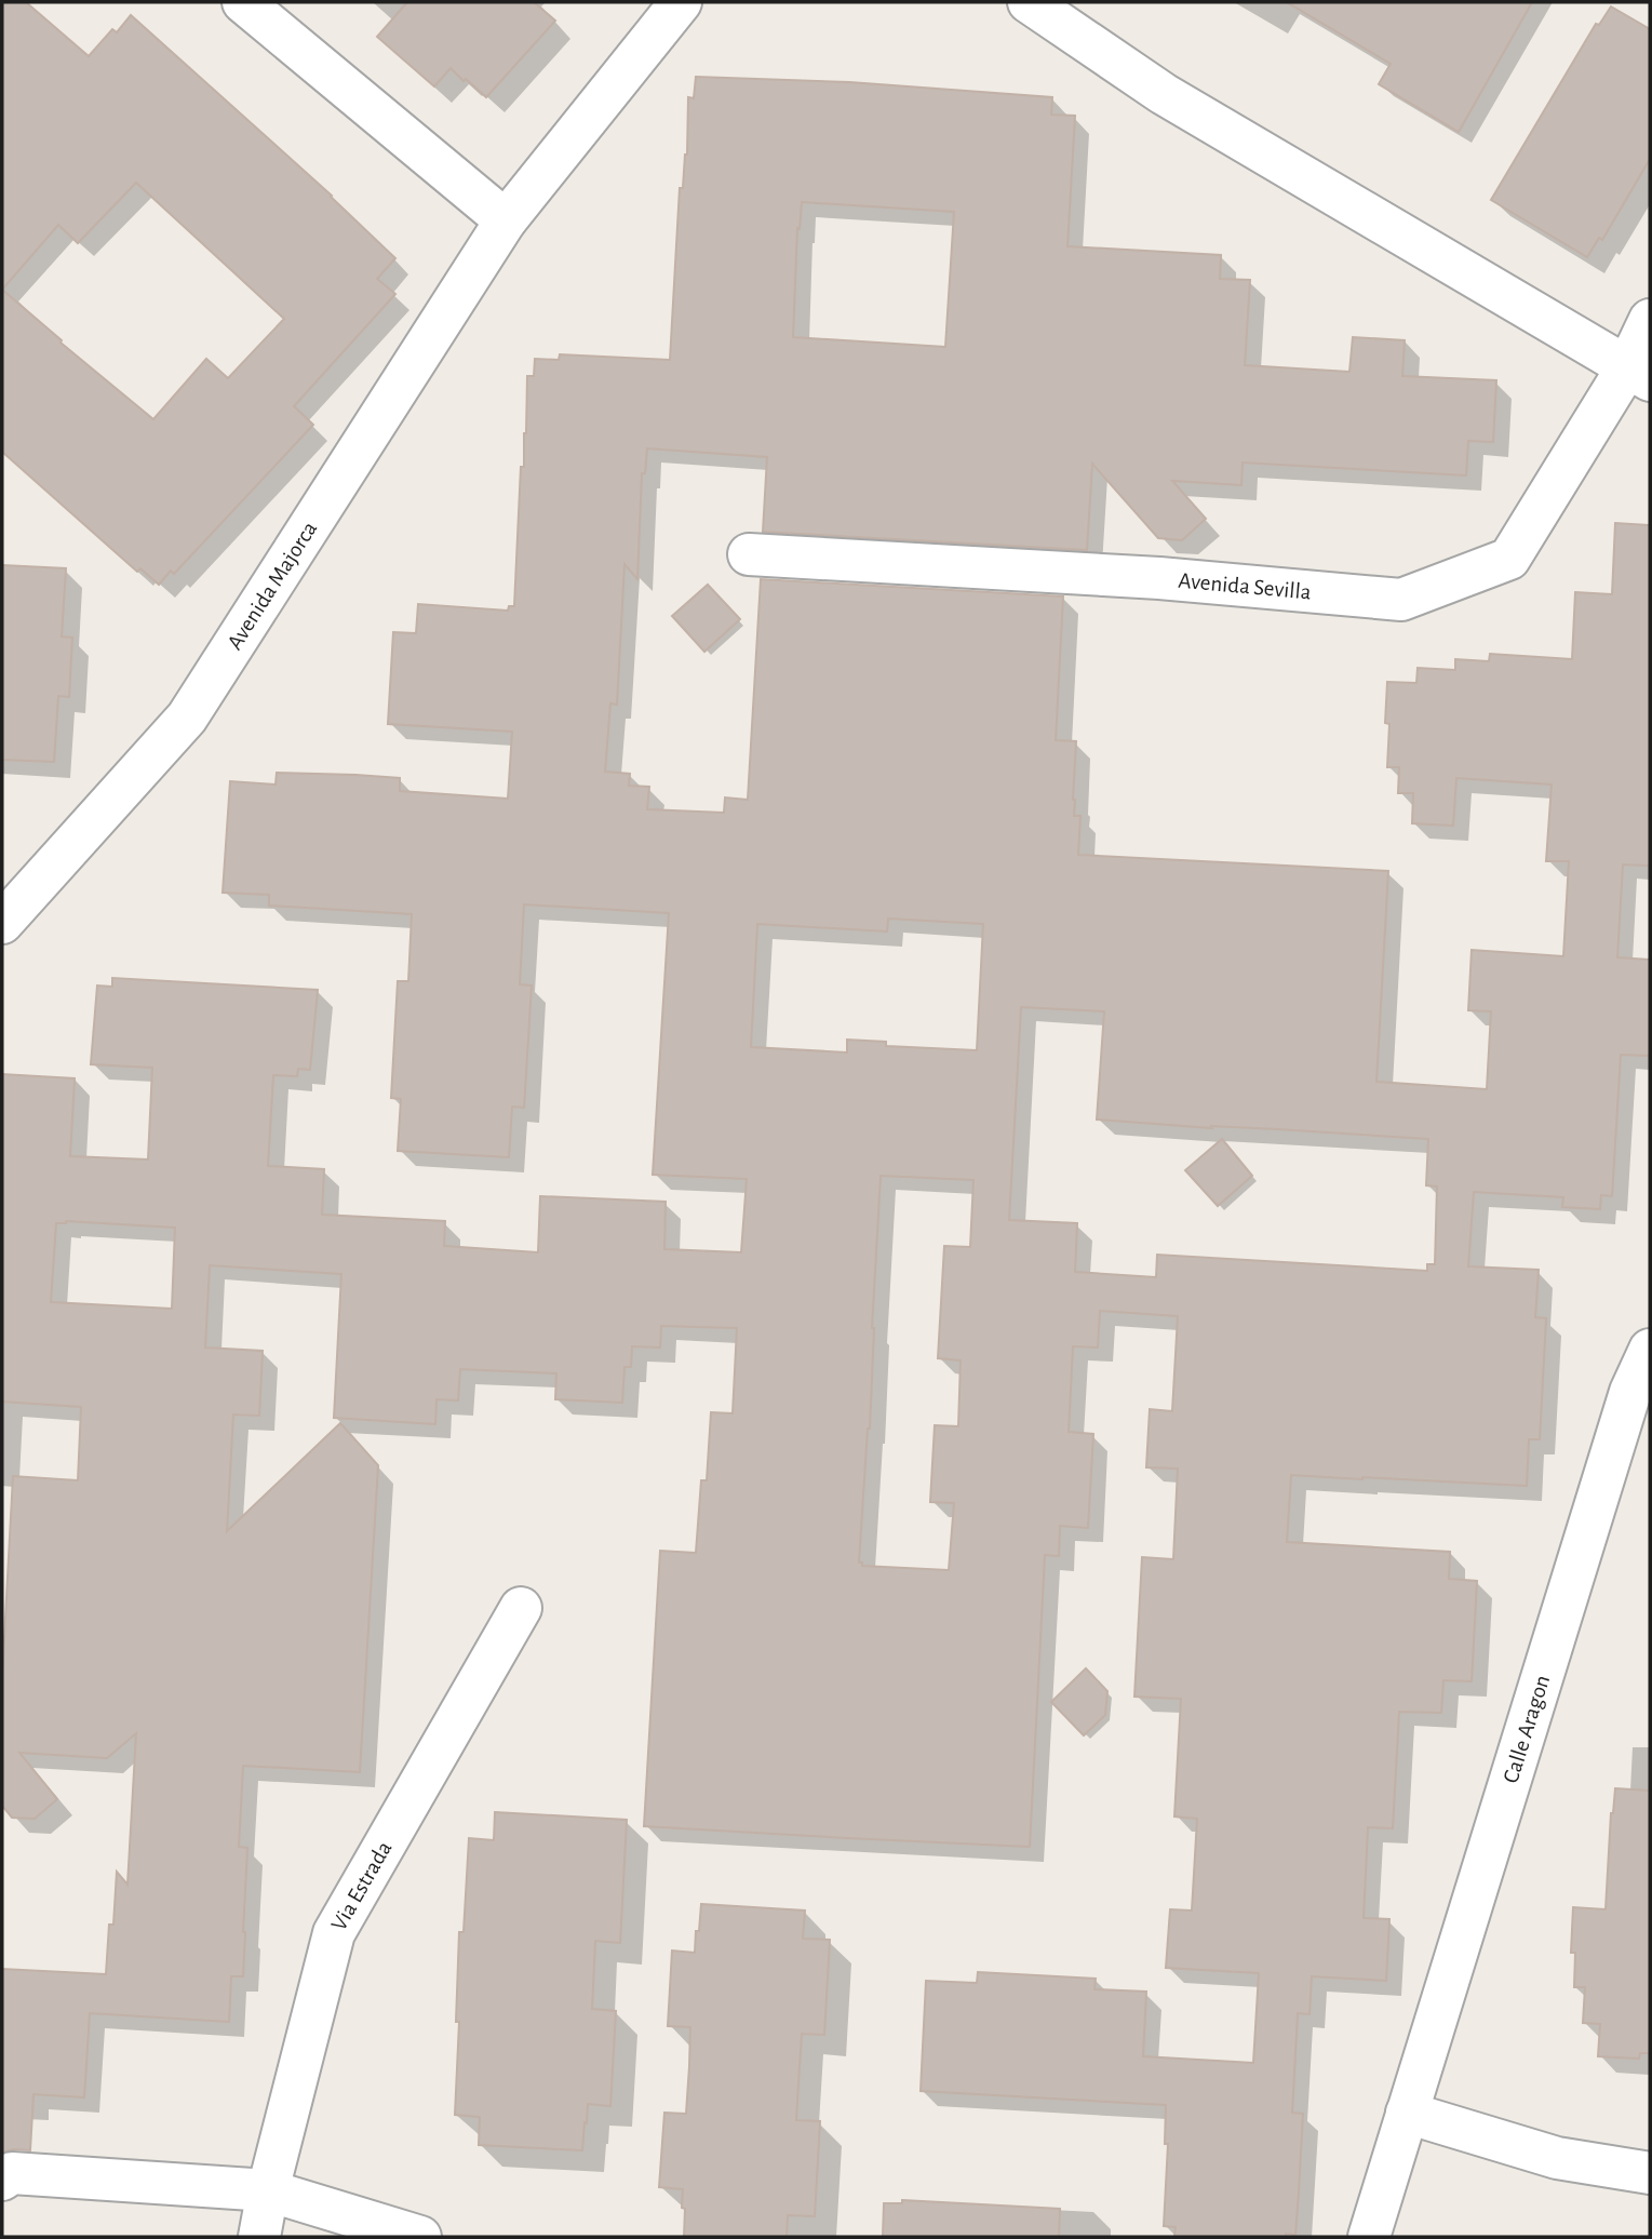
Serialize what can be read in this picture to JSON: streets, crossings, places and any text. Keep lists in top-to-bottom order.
{
  "streets": {
    "street": [
      "Avenida Majorca",
      "Avenida Sevilla",
      "Calle Aragon",
      "Via Estrada"
    ]
  }
}
